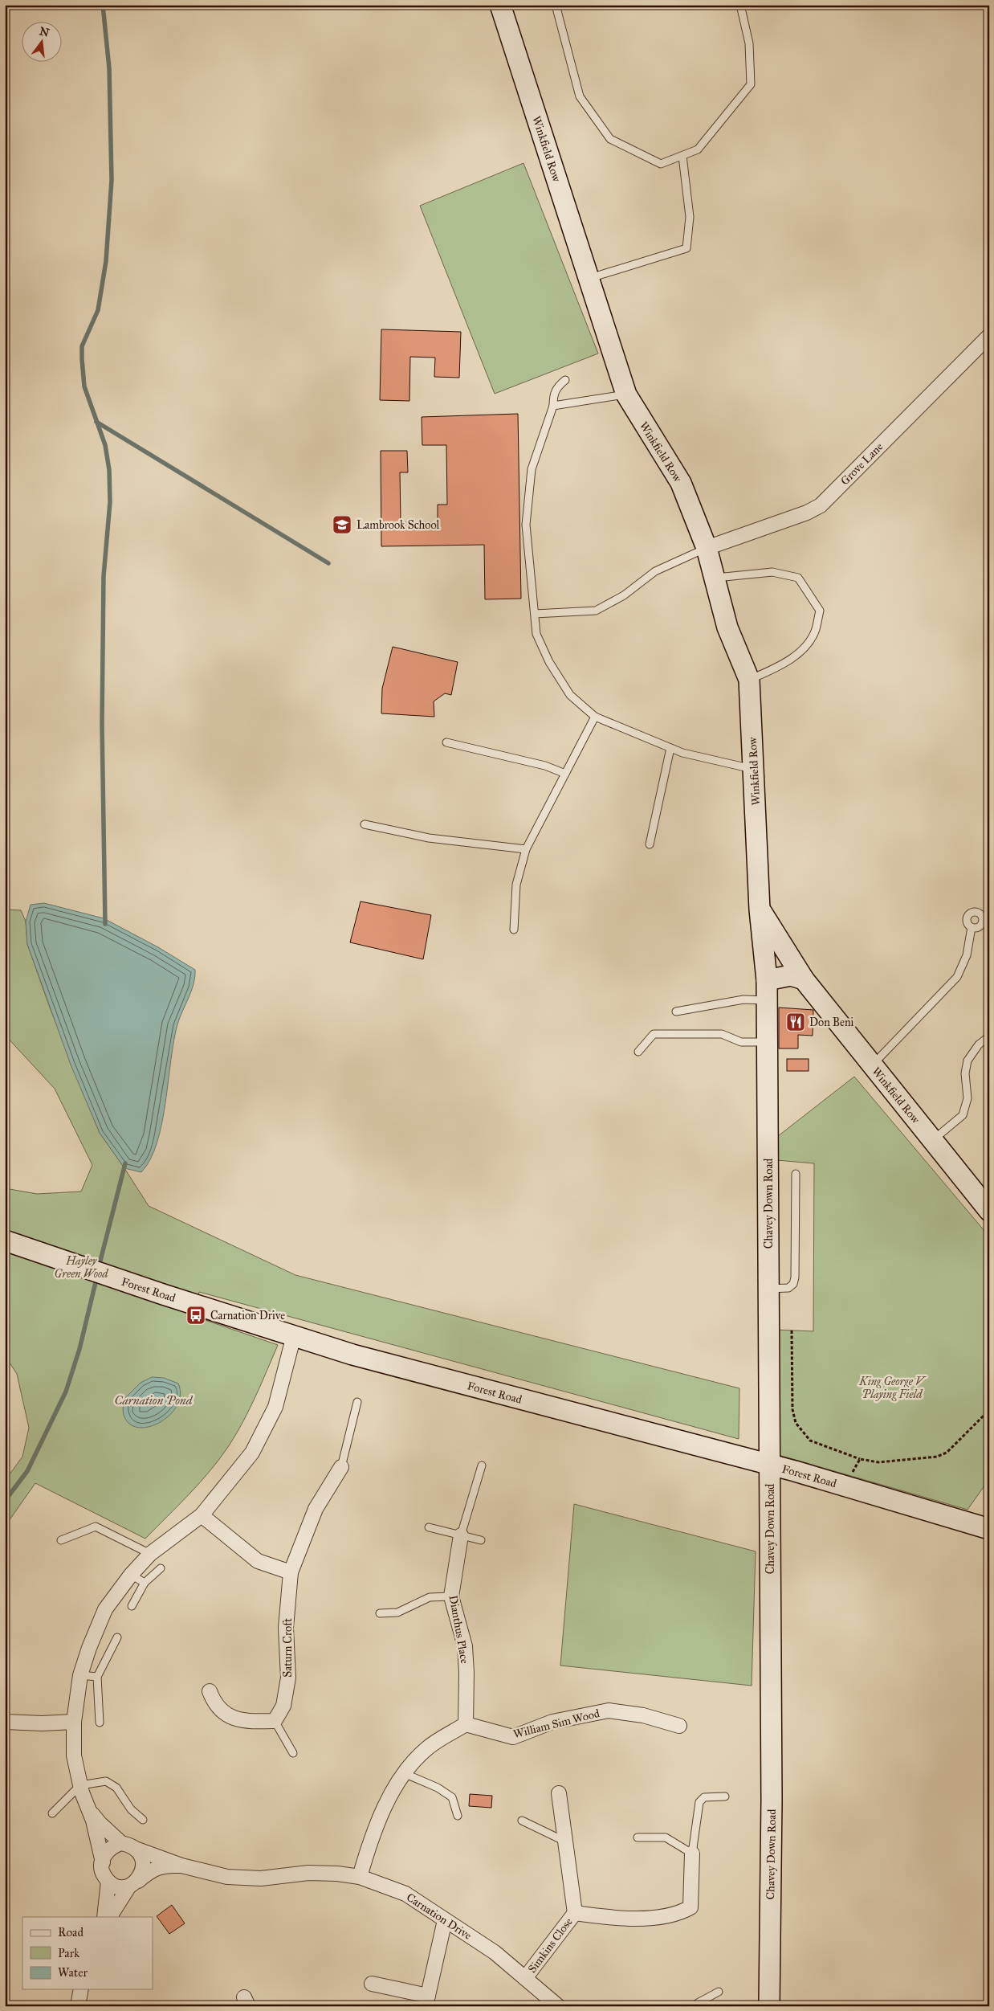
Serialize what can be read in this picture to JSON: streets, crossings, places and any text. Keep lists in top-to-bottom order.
{
  "streets": {
    "main road": ["Winkfield Row", "Chavey Down Road", "Forest Road"],
    "street": [
      "Grove Lane",
      "Dianthus Place",
      "Saturn Croft",
      "William Sim Wood",
      "Carnation Drive",
      "Simkins Close"
    ]
  },
  "crossings": [
    ["Winkfield Row", "Grove Lane"],
    ["Winkfield Row", "Chavey Down Road"],
    ["Chavey Down Road", "Forest Road"],
    ["Forest Road", "Carnation Drive"],
    ["Dianthus Place", "William Sim Wood"],
    ["Carnation Drive", "Simkins Close"]
  ],
  "water": ["Carnation Pond"],
  "parks": ["Hayley Green Wood", "King George V Playing Field"],
  "places": {
    "school or university": ["Lambrook School"],
    "restaurant": ["Don Beni"],
    "bus stop": ["Carnation Drive"]
  },
  "legend": ["Road", "Park", "Water"],
  "north": "top"
}
